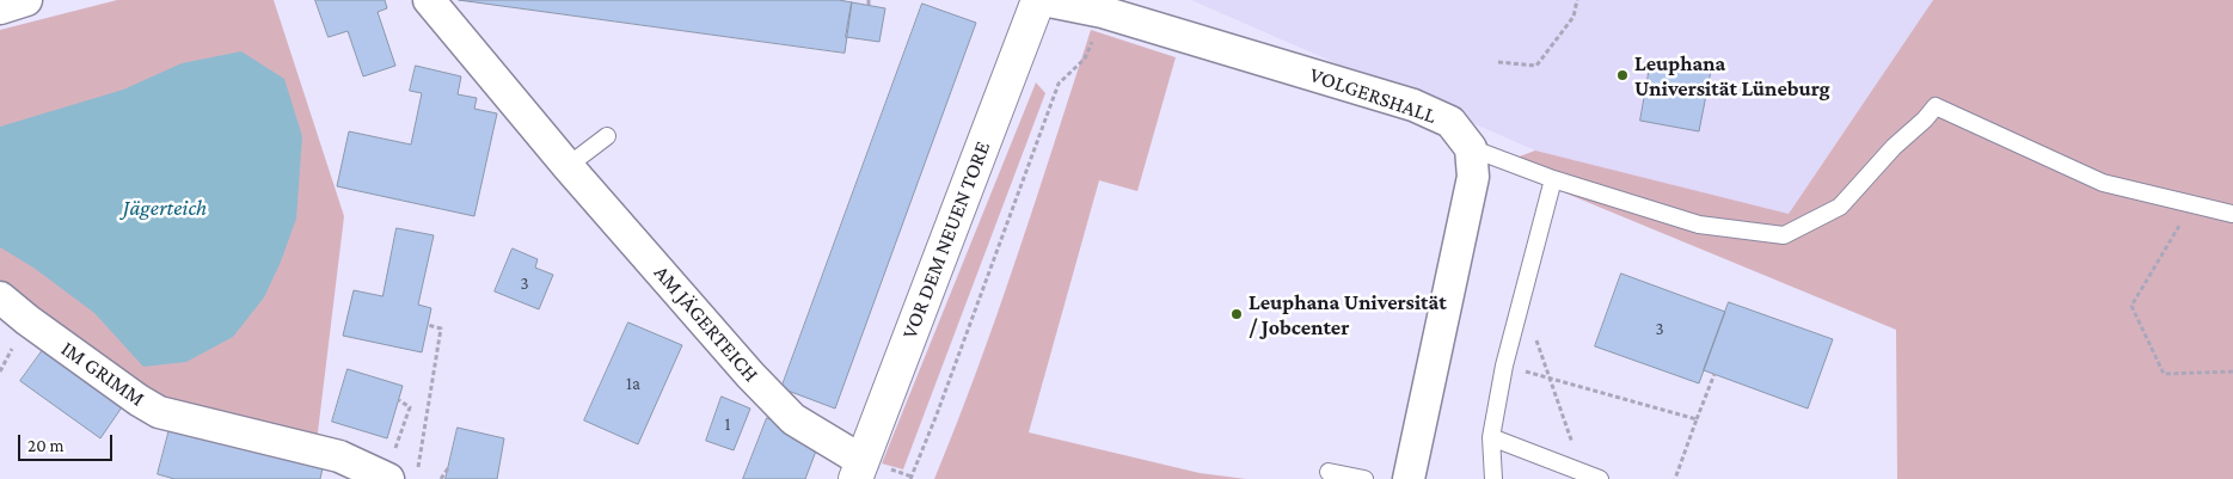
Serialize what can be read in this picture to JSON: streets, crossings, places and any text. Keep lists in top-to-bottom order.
{
  "streets": {
    "main road": ["VOR DEM NEUEN TORE"],
    "street": ["VOLGERSHALL", "AM JÄGERTEICH", "IM GRIMM"]
  },
  "crossings": [
    ["VOR DEM NEUEN TORE", "AM JÄGERTEICH"]
  ],
  "water": ["Jägerteich"],
  "places": ["Leuphana Universität Lüneburg", "Leuphana Universität / Jobcenter"],
  "house_numbers": [
    "3",
    "3",
    "1a",
    "1"
  ],
  "scale_bar": "20 m"
}
